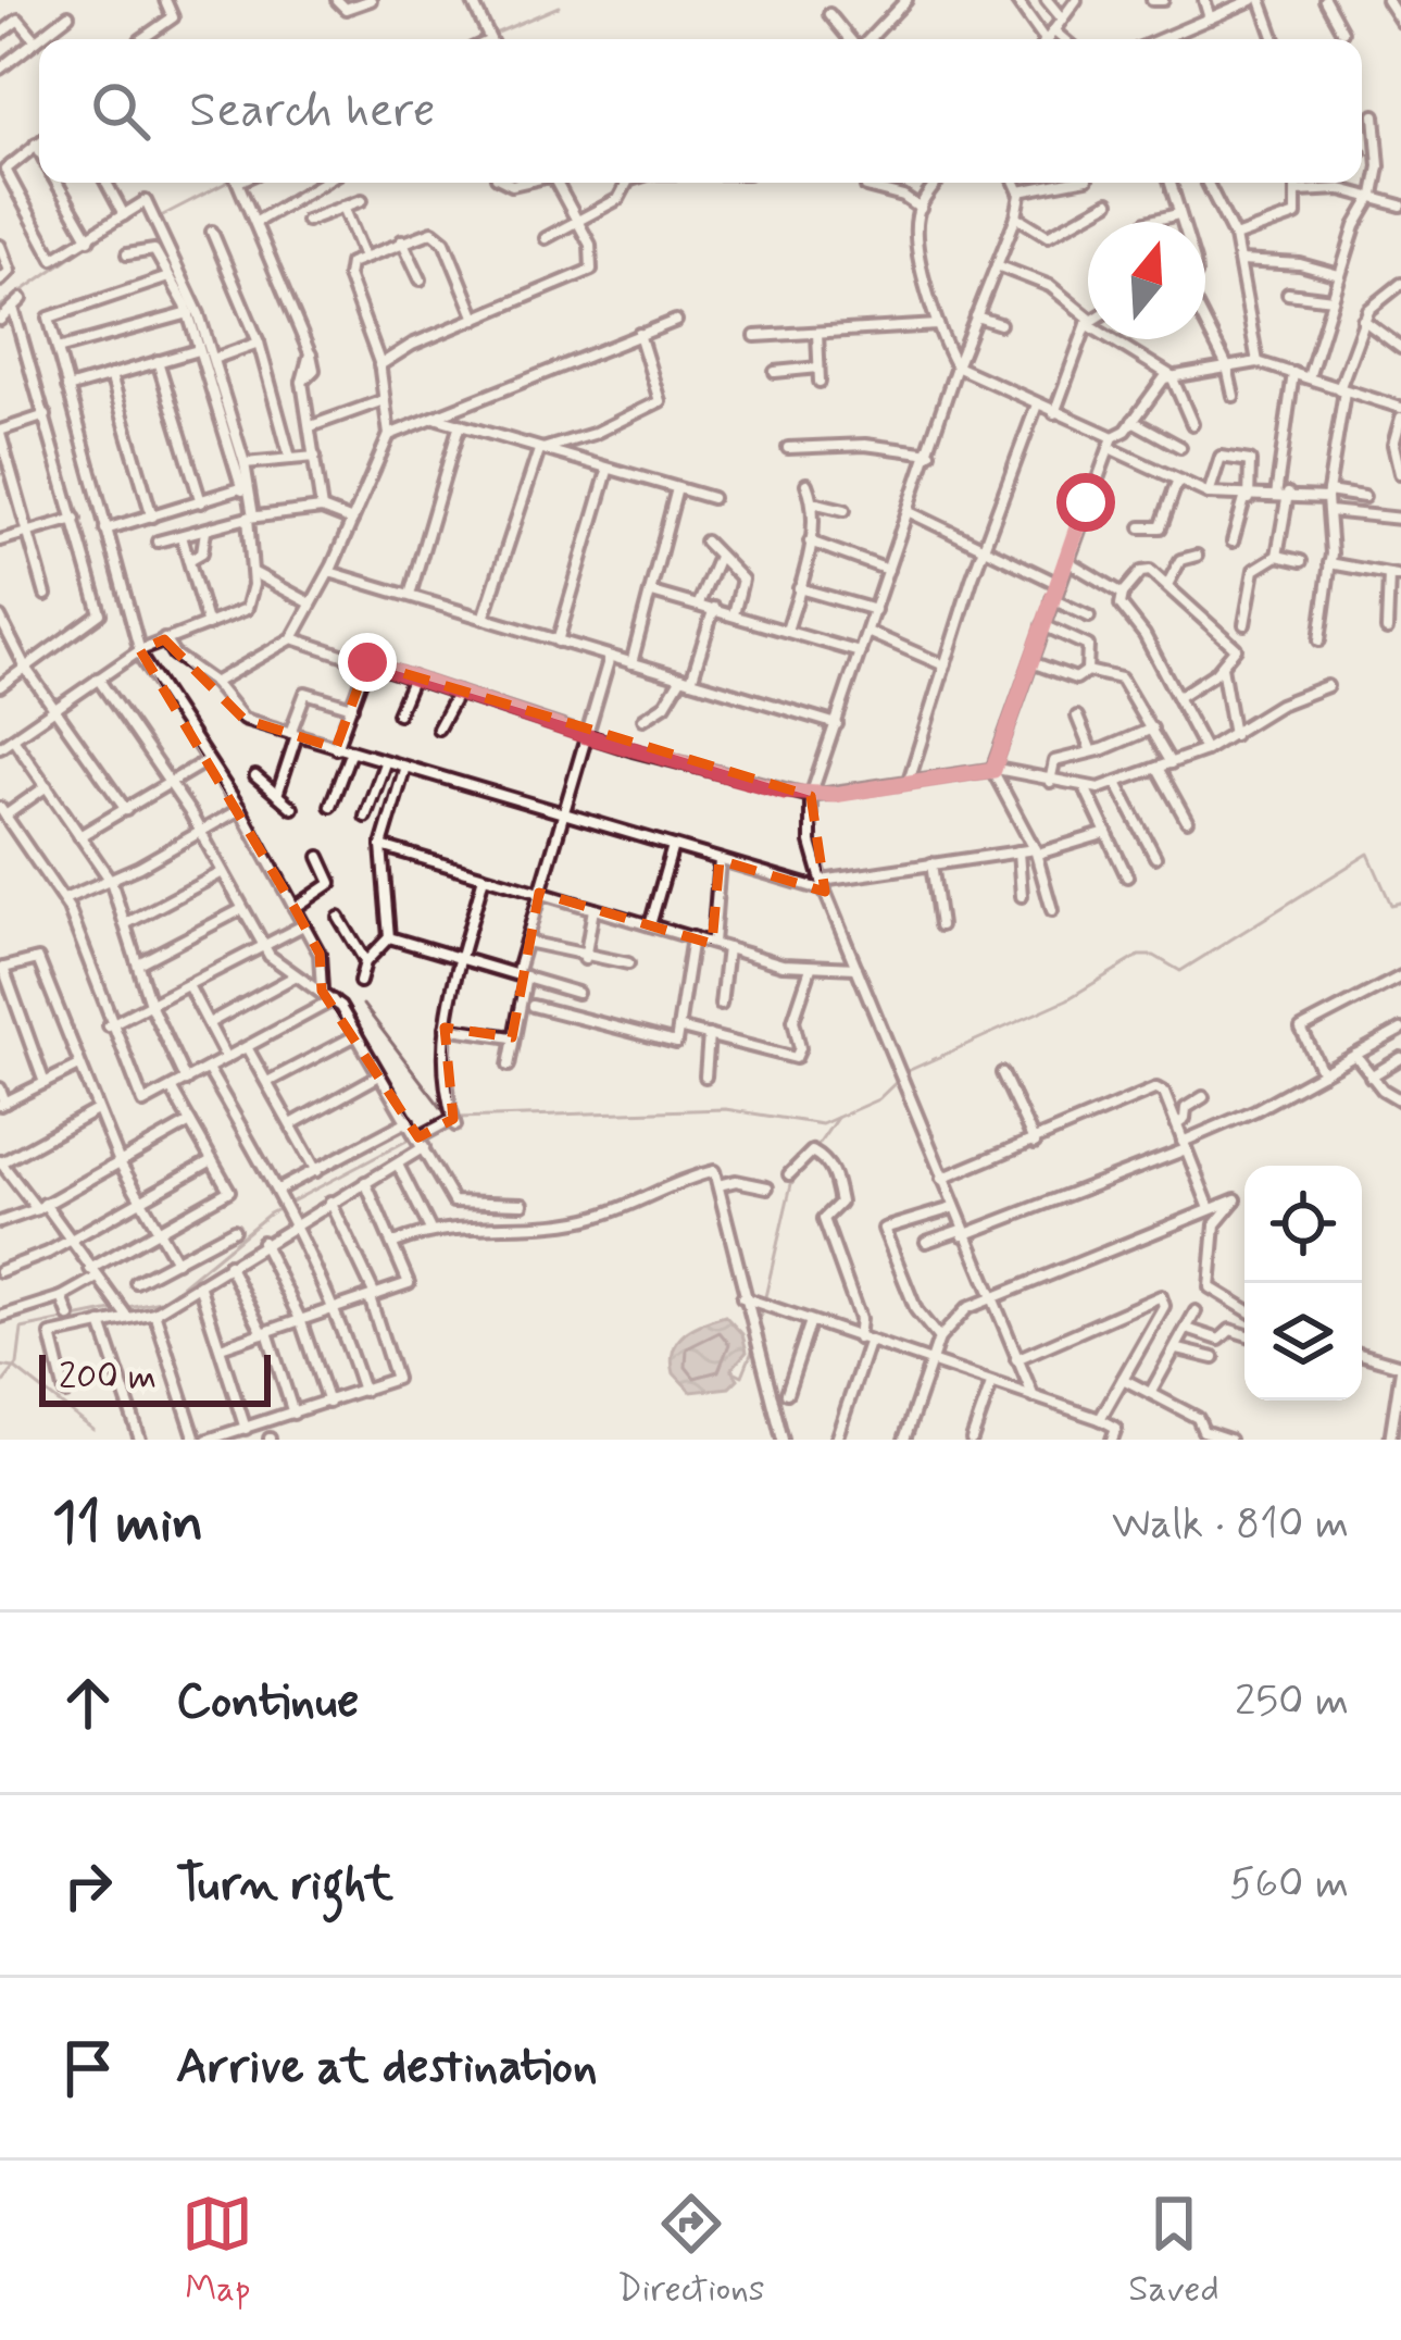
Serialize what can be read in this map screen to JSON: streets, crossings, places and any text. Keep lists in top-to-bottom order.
{
  "scale_bar": "200 m",
  "north": "top",
  "page": {
    "search": "Search here",
    "scale": "200 m",
    "heading": ["11 min", "Walk · 810 m"],
    "list": [
      ["Continue", "250 m"],
      ["Turn right", "560 m"],
      "Arrive at destination"
    ],
    "nav": ["Map", "Directions", "Saved"]
  }
}
